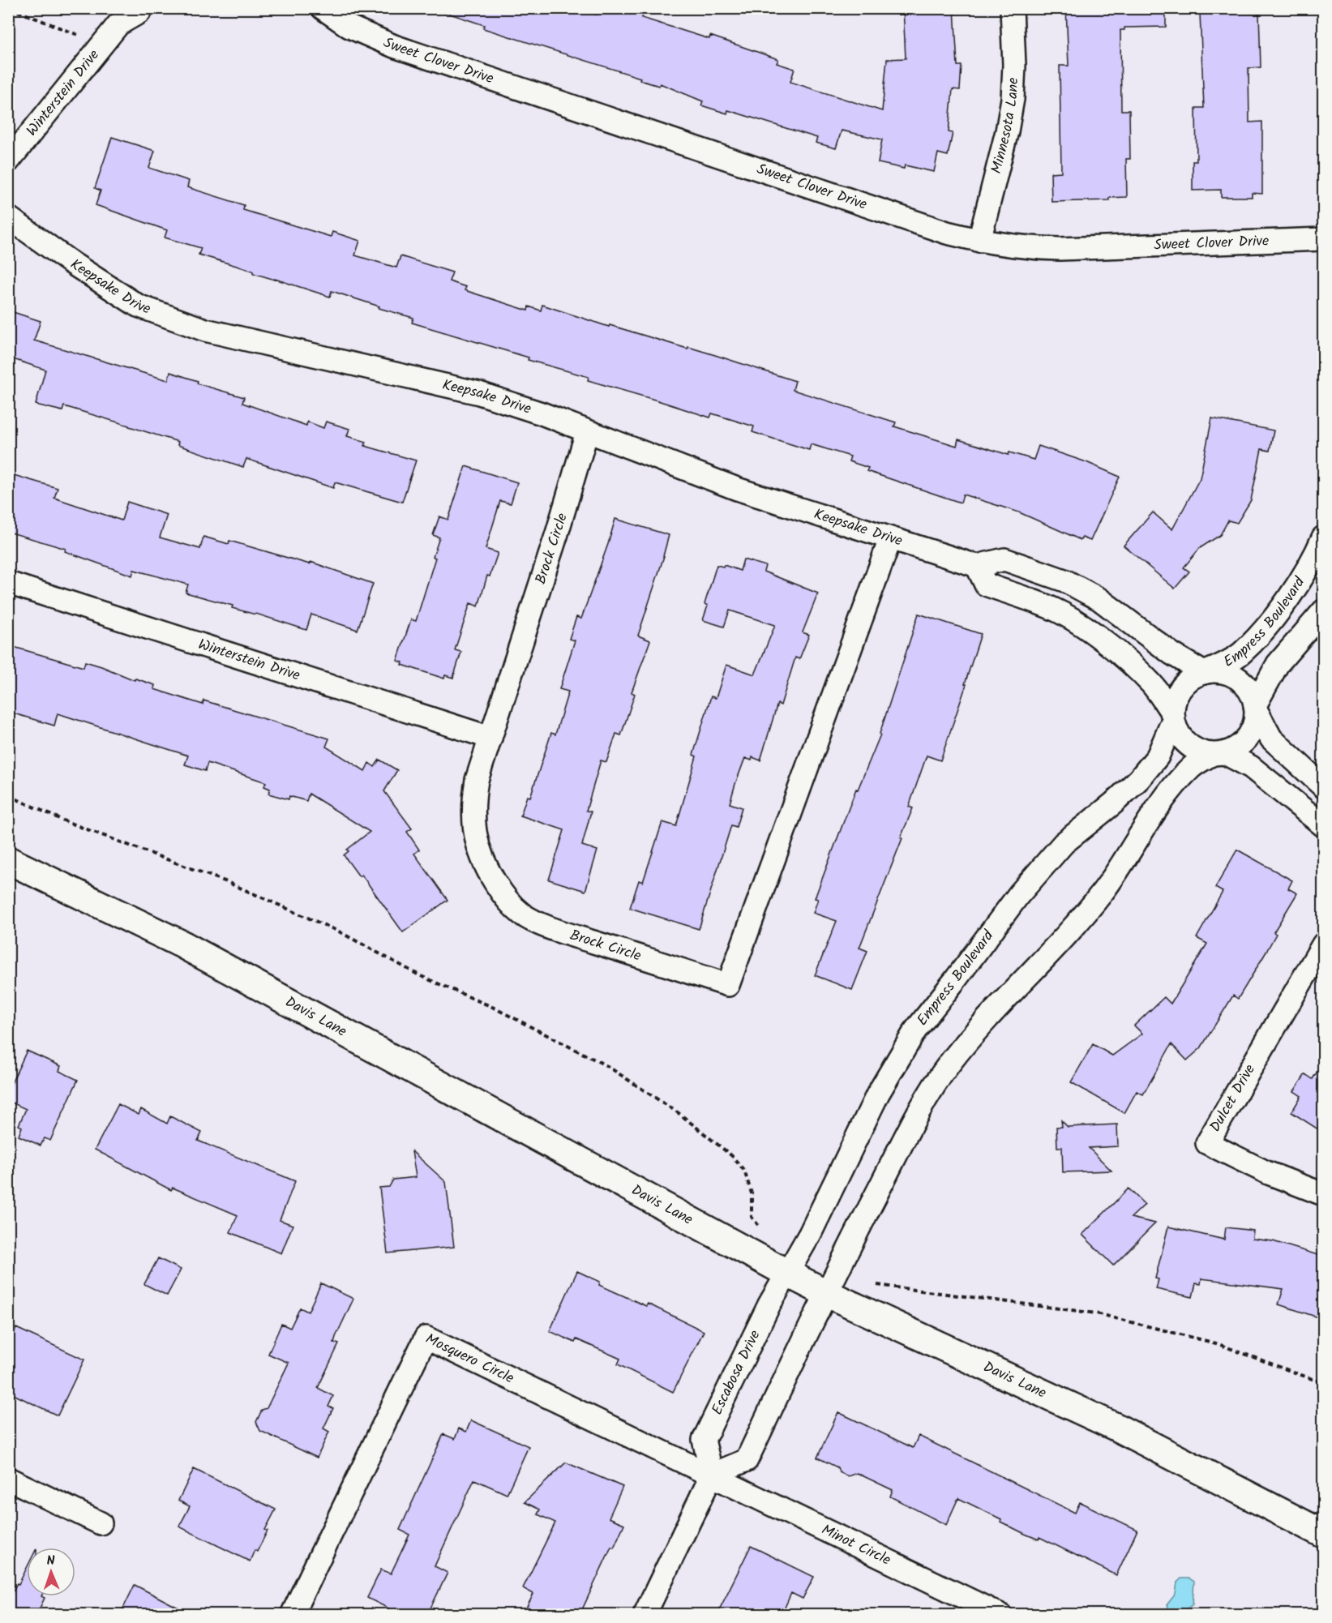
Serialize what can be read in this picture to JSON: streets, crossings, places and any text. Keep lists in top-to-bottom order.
{
  "streets": {
    "street": [
      "Sweet Clover Drive",
      "Winterstein Drive",
      "Minnesota Lane",
      "Keepsake Drive",
      "Brock Circle",
      "Empress Boulevard",
      "Davis Lane",
      "Dulcet Drive",
      "Mosquero Circle",
      "Escabosa Drive",
      "Minot Circle"
    ]
  },
  "crossings": [
    ["Sweet Clover Drive", "Minnesota Lane"],
    ["Winterstein Drive", "Brock Circle"],
    ["Keepsake Drive", "Brock Circle"],
    ["Empress Boulevard", "Davis Lane"],
    ["Empress Boulevard", "Escabosa Drive"],
    ["Davis Lane", "Escabosa Drive"],
    ["Mosquero Circle", "Escabosa Drive"],
    ["Mosquero Circle", "Minot Circle"],
    ["Escabosa Drive", "Minot Circle"]
  ],
  "north": "top"
}
